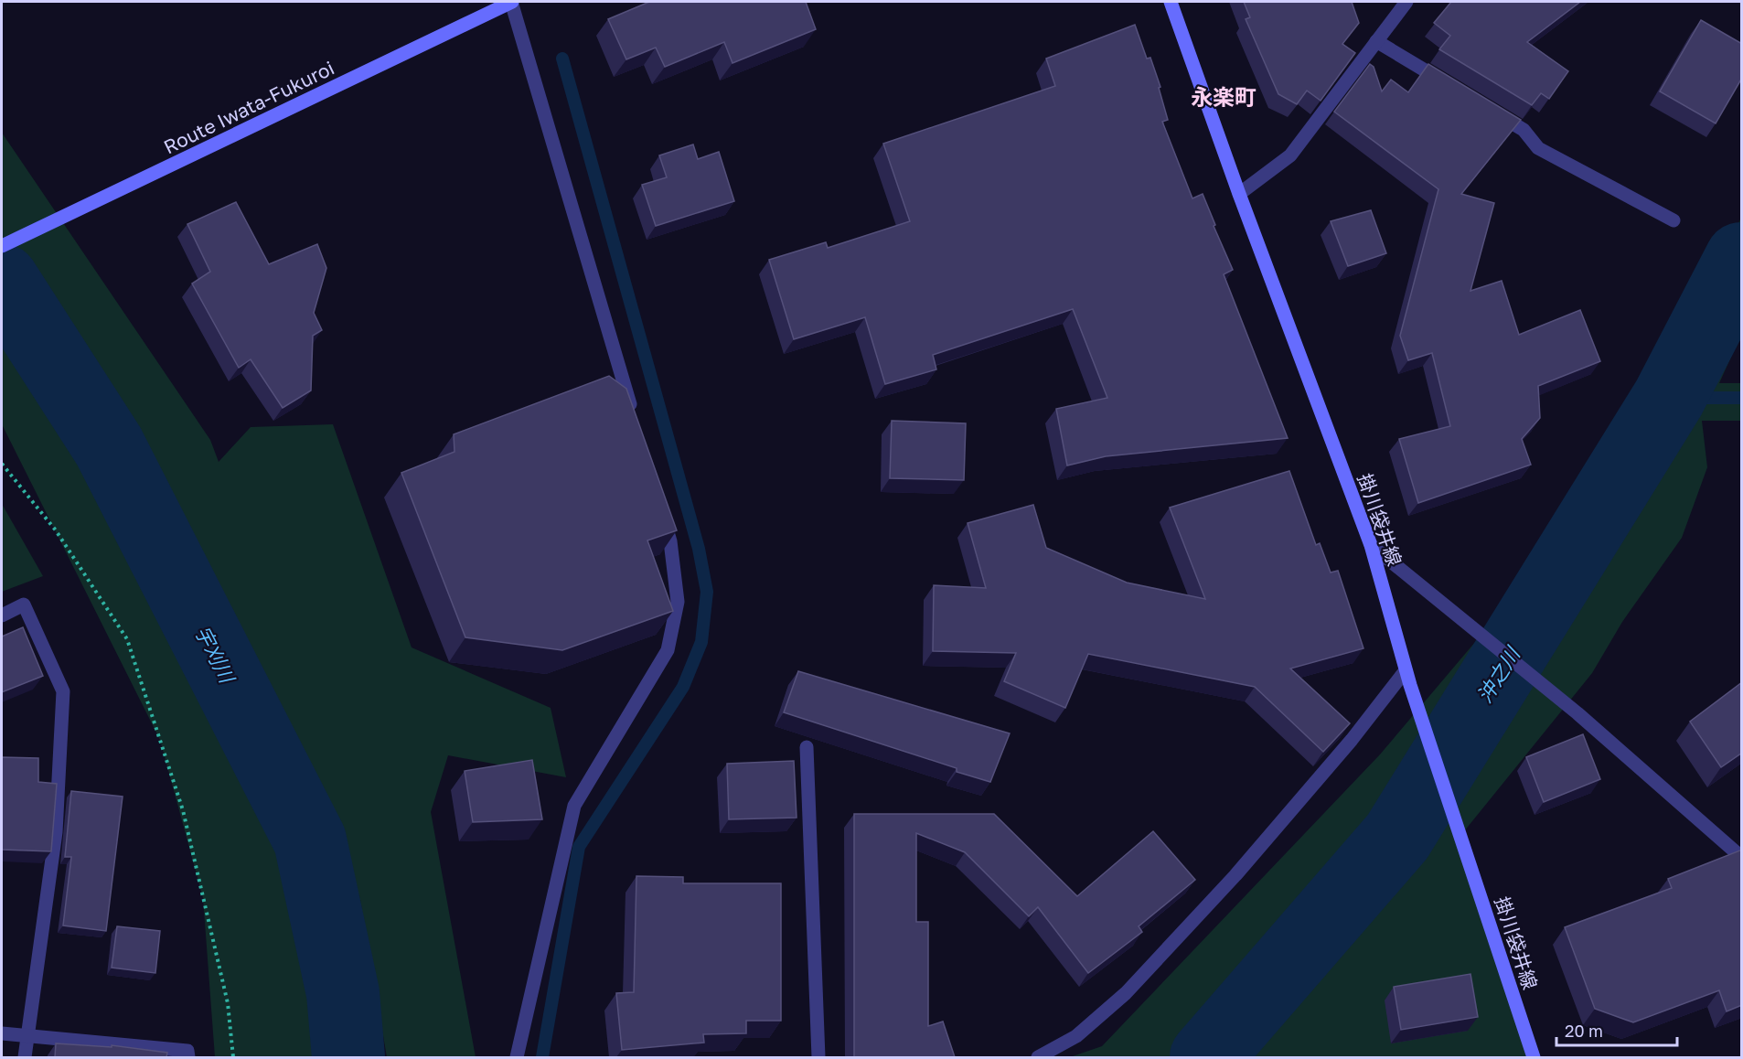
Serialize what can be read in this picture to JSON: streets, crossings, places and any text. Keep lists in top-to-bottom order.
{
  "streets": {
    "main road": ["Route Iwata-Fukuroi", "掛川袋井線"]
  },
  "districts": ["永楽町"],
  "water": ["宇刈川", "沖之川"],
  "scale_bar": "20 m"
}
